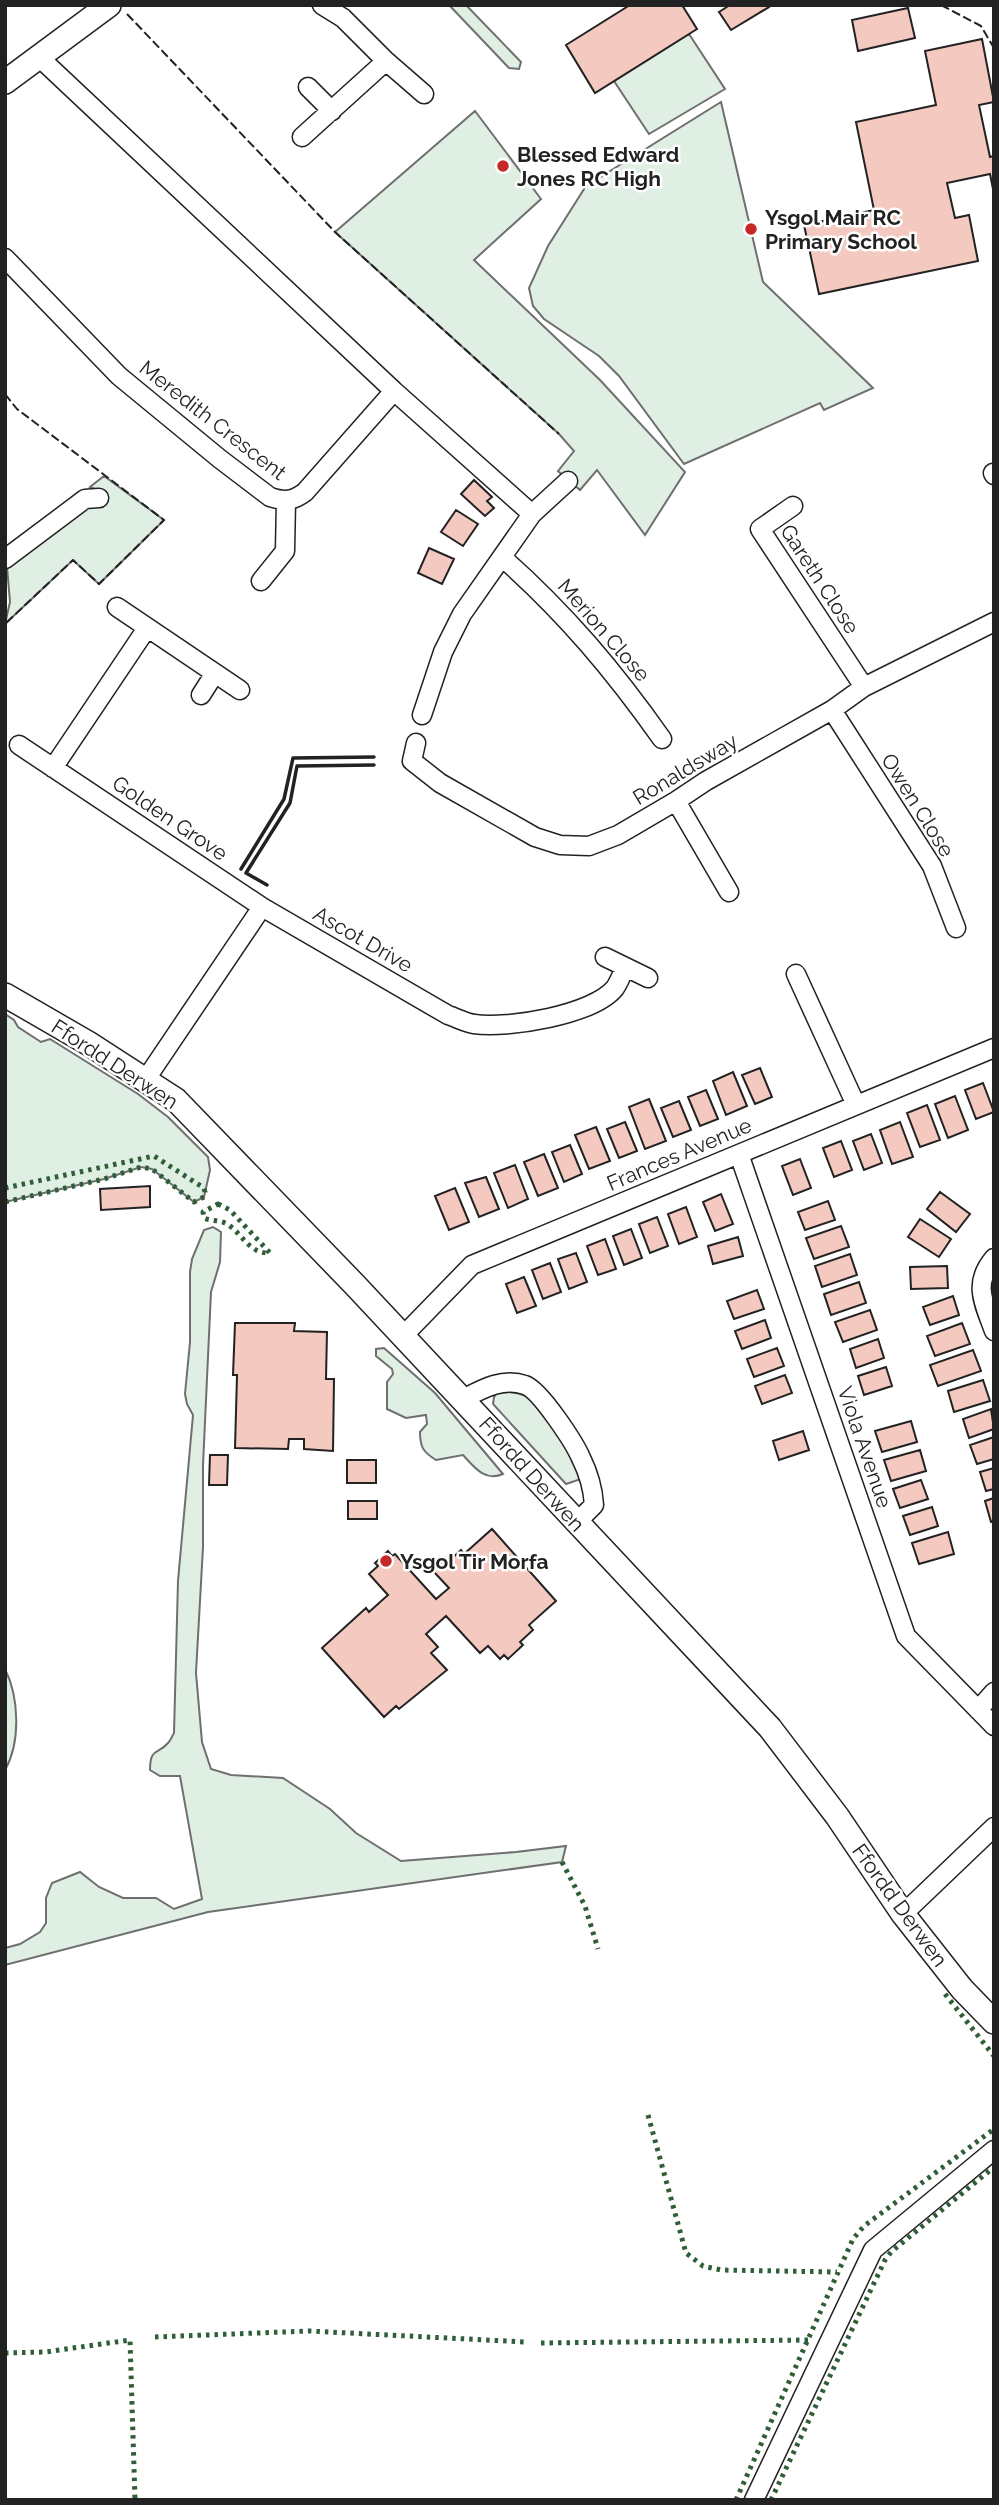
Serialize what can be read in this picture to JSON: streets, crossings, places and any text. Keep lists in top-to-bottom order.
{
  "streets": {
    "street": [
      "Meredith Crescent",
      "Gareth Close",
      "Merion Close",
      "Ronaldsway",
      "Owen Close",
      "Golden Grove",
      "Ascot Drive",
      "Ffordd Derwen",
      "Frances Avenue",
      "Viola Avenue"
    ]
  },
  "crossings": [
    ["Gareth Close", "Ronaldsway"],
    ["Ronaldsway", "Owen Close"],
    ["Golden Grove", "Ascot Drive"],
    ["Ffordd Derwen", "Frances Avenue"],
    ["Frances Avenue", "Viola Avenue"]
  ],
  "places": ["Blessed Edward Jones RC High", "Ysgol Mair RC Primary School", "Ysgol Tir Morfa"]
}
